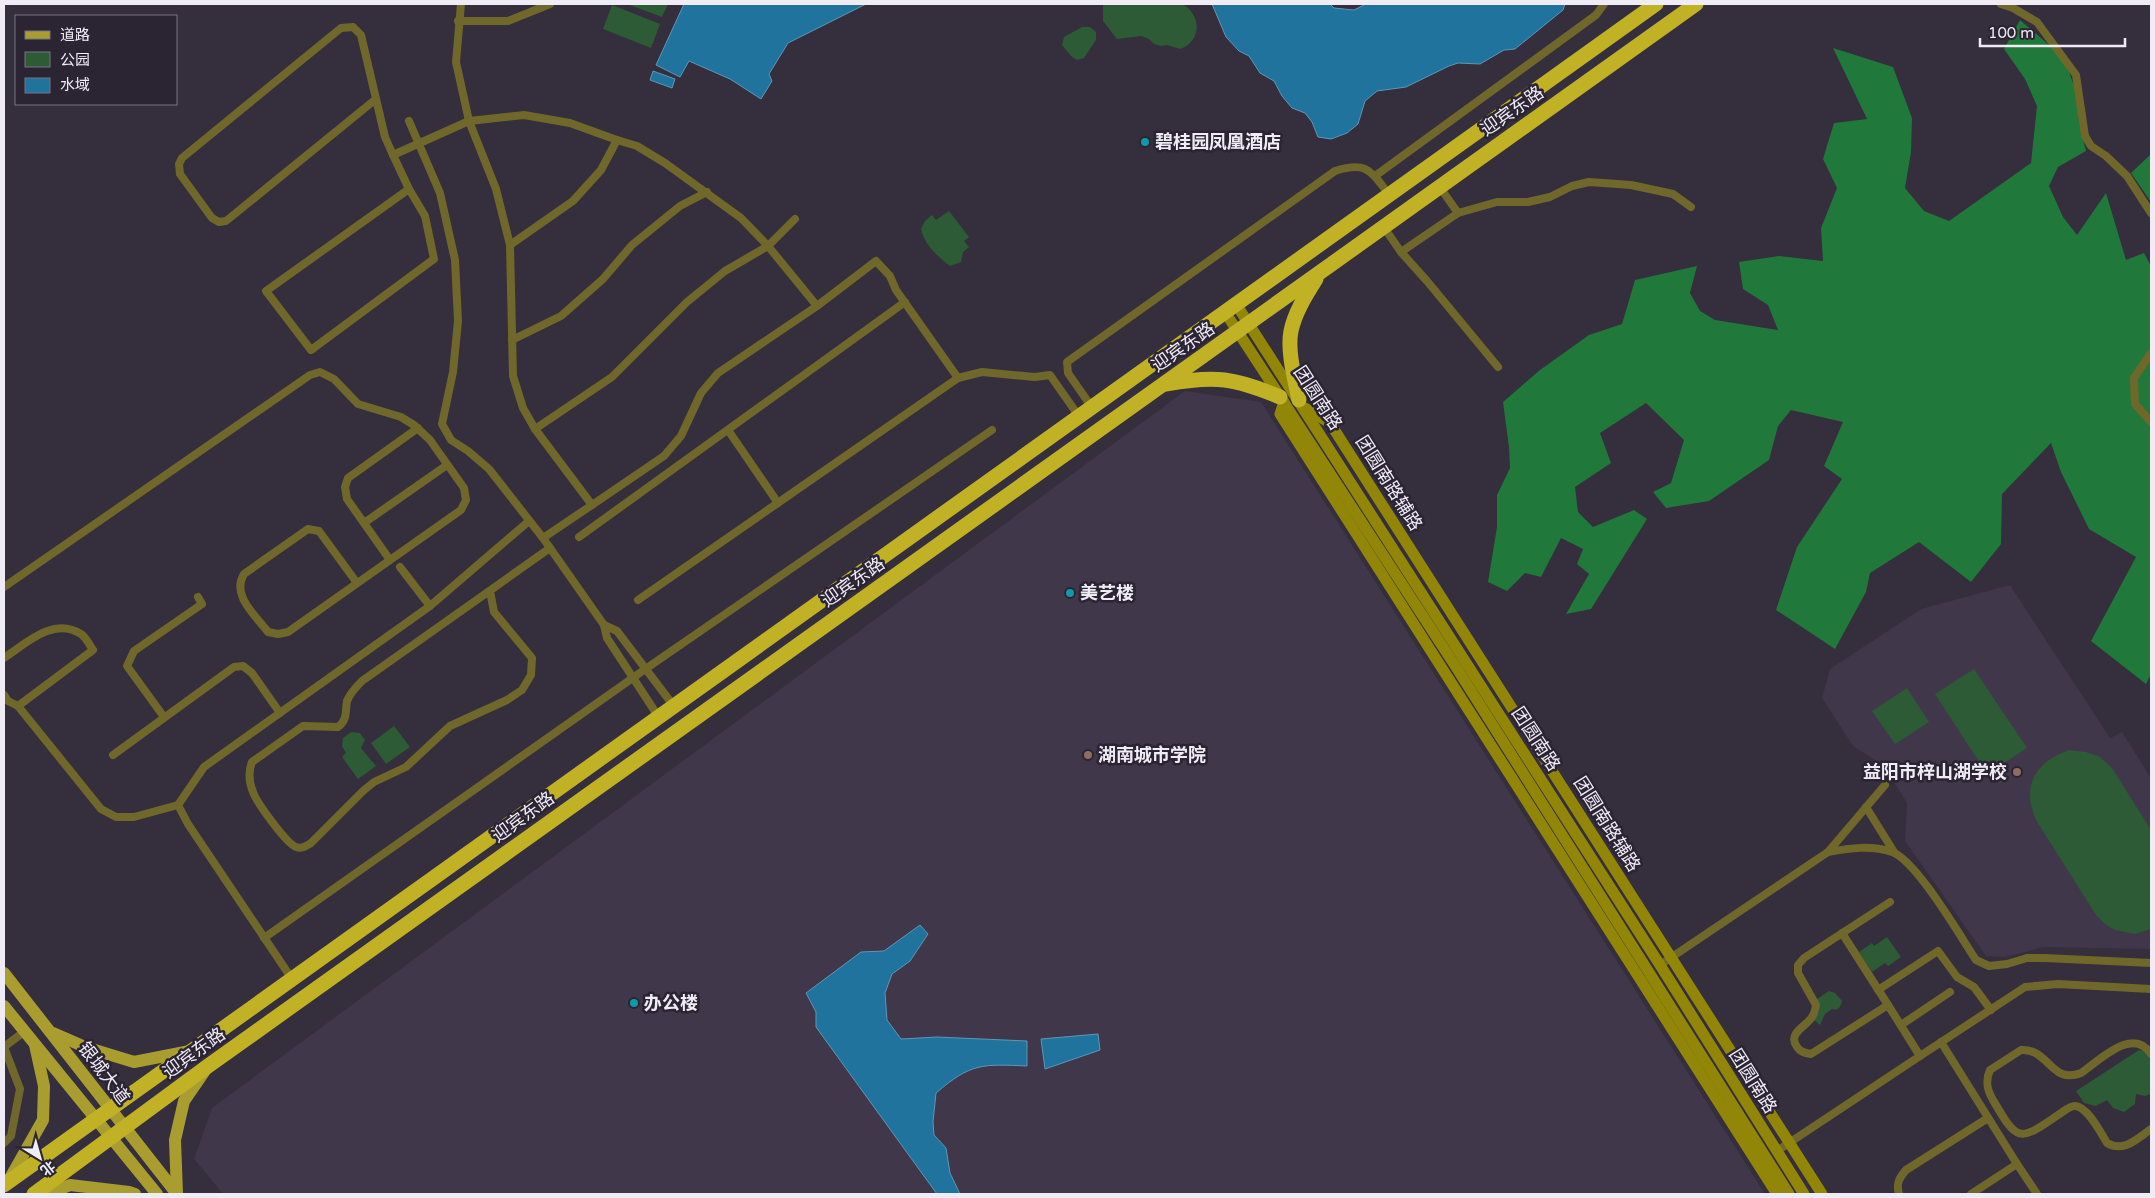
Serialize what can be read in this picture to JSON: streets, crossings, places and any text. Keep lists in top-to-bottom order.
{
  "streets": {
    "highway": ["迎宾东路"],
    "main road": ["团圆南路", "团圆南路辅路", "银城大道"]
  },
  "crossings": [
    ["迎宾东路", "团圆南路"],
    ["迎宾东路", "银城大道"],
    ["团圆南路", "团圆南路辅路"]
  ],
  "places": [
    "碧桂园凤凰酒店",
    "美艺楼",
    "湖南城市学院",
    "益阳市梓山湖学校",
    "办公楼"
  ],
  "legend": ["道路", "公园", "水域"],
  "scale_bar": "100 m",
  "north": "bottom right"
}
